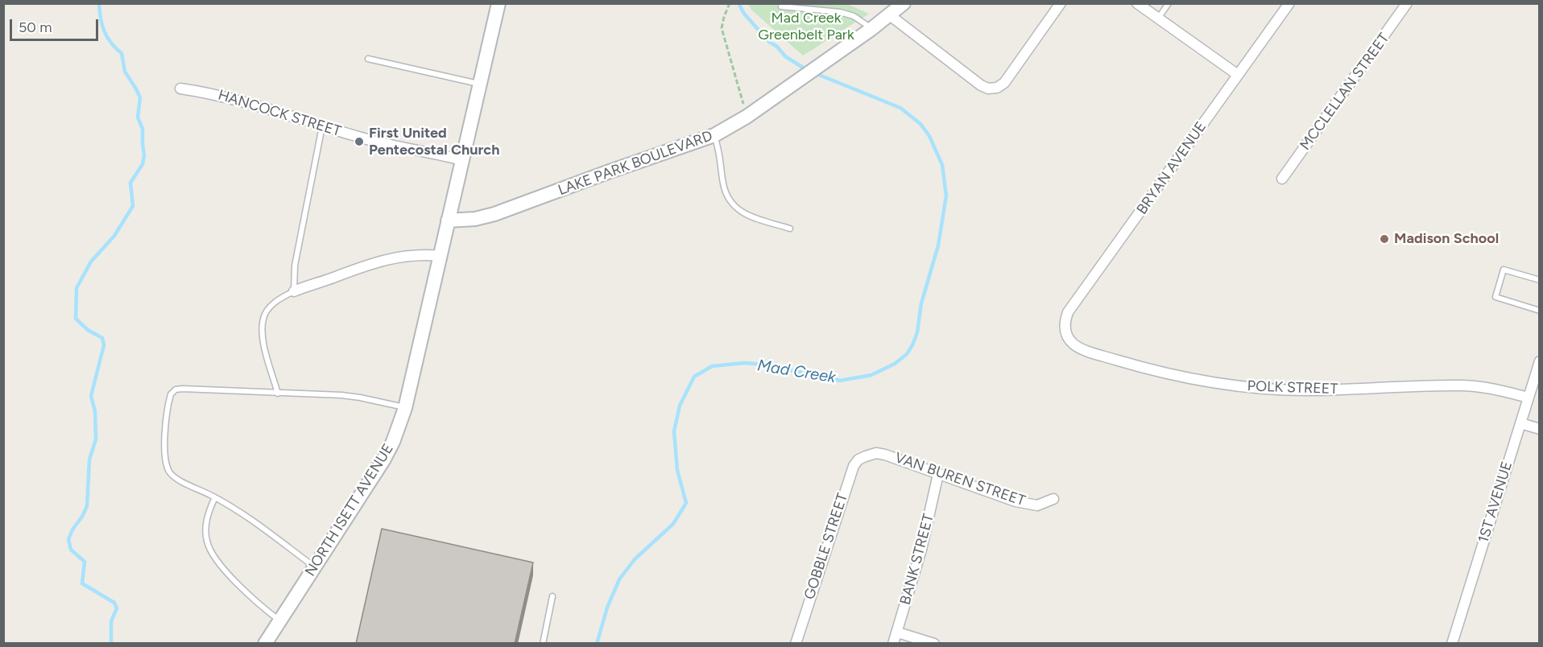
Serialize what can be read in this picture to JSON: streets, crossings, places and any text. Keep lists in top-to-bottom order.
{
  "streets": {
    "street": [
      "MCCLELLAN STREET",
      "HANCOCK STREET",
      "LAKE PARK BOULEVARD",
      "BRYAN AVENUE",
      "POLK STREET",
      "VAN BUREN STREET",
      "1ST AVENUE",
      "NORTH ISETT AVENUE",
      "GOBBLE STREET",
      "BANK STREET"
    ]
  },
  "crossings": [
    ["HANCOCK STREET", "NORTH ISETT AVENUE"],
    ["LAKE PARK BOULEVARD", "NORTH ISETT AVENUE"],
    ["BRYAN AVENUE", "POLK STREET"],
    ["POLK STREET", "1ST AVENUE"],
    ["VAN BUREN STREET", "GOBBLE STREET"],
    ["VAN BUREN STREET", "BANK STREET"]
  ],
  "water": ["Mad Creek"],
  "parks": ["Mad Creek Greenbelt Park"],
  "places": ["First United Pentecostal Church", "Madison School"],
  "scale_bar": "50 m"
}
